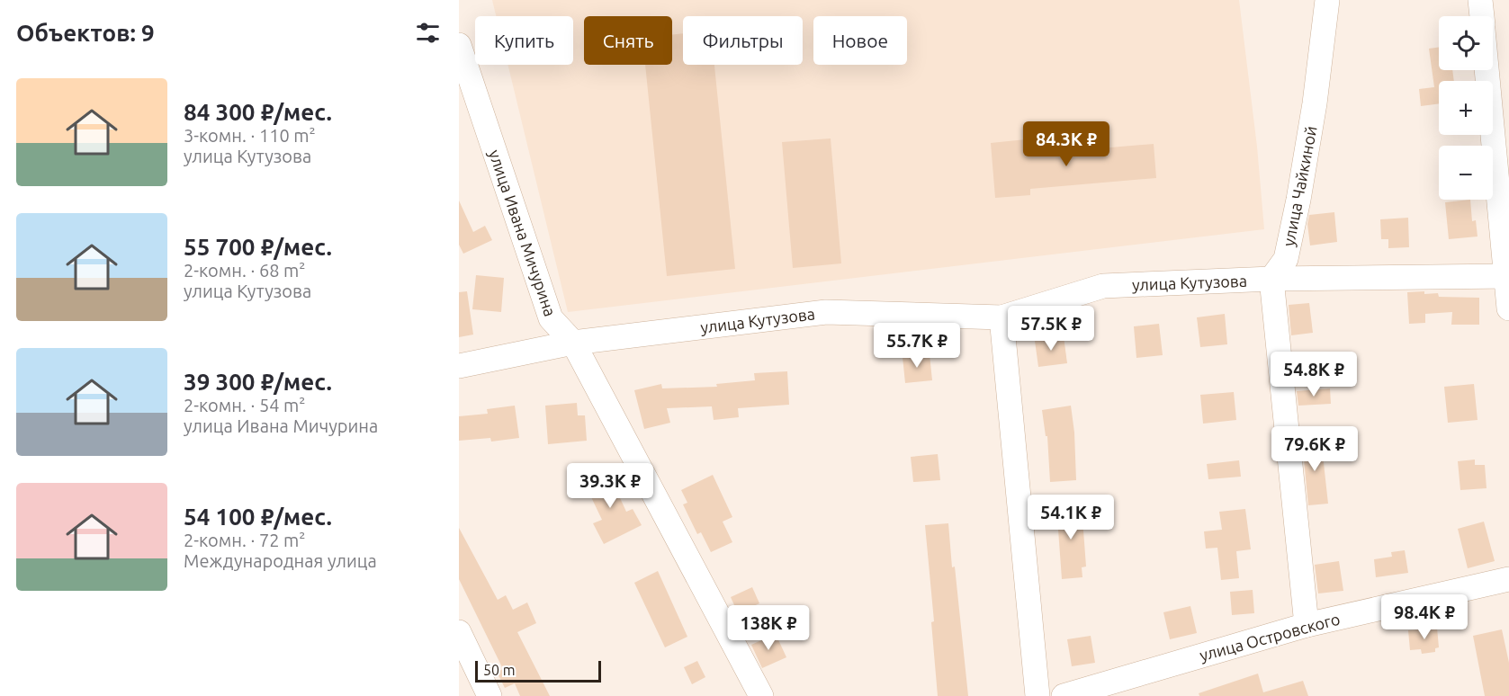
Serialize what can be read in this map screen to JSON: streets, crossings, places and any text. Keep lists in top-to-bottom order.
{
  "streets": {
    "street": [
      "улица Чайкиной",
      "улица Ивана Мичурина",
      "улица Кутузова",
      "улица Островского"
    ]
  },
  "crossings": [
    ["улица Чайкиной", "улица Кутузова"],
    ["улица Ивана Мичурина", "улица Кутузова"]
  ],
  "scale_bar": "50 m",
  "page": {
    "heading": "Объектов: 9",
    "map_buttons": ["+", "−"],
    "chip": [
      "Купить",
      "Снять",
      "Фильтры",
      "Новое"
    ],
    "list": [
      {
        "name": "84 300 ₽/мес.",
        "note": "3-комн. · 110 m² · улица Кутузова"
      },
      {
        "name": "55 700 ₽/мес.",
        "note": "2-комн. · 68 m² · улица Кутузова"
      },
      {
        "name": "39 300 ₽/мес.",
        "note": "2-комн. · 54 m² · улица Ивана Мичурина"
      },
      {
        "name": "54 100 ₽/мес.",
        "note": "2-комн. · 72 m² · Международная улица"
      }
    ],
    "price": [
      "84.3K ₽",
      "57.5K ₽",
      "55.7K ₽",
      "54.8K ₽",
      "79.6K ₽",
      "39.3K ₽",
      "54.1K ₽",
      "98.4K ₽",
      "138K ₽"
    ],
    "scale": "50 m"
  }
}
